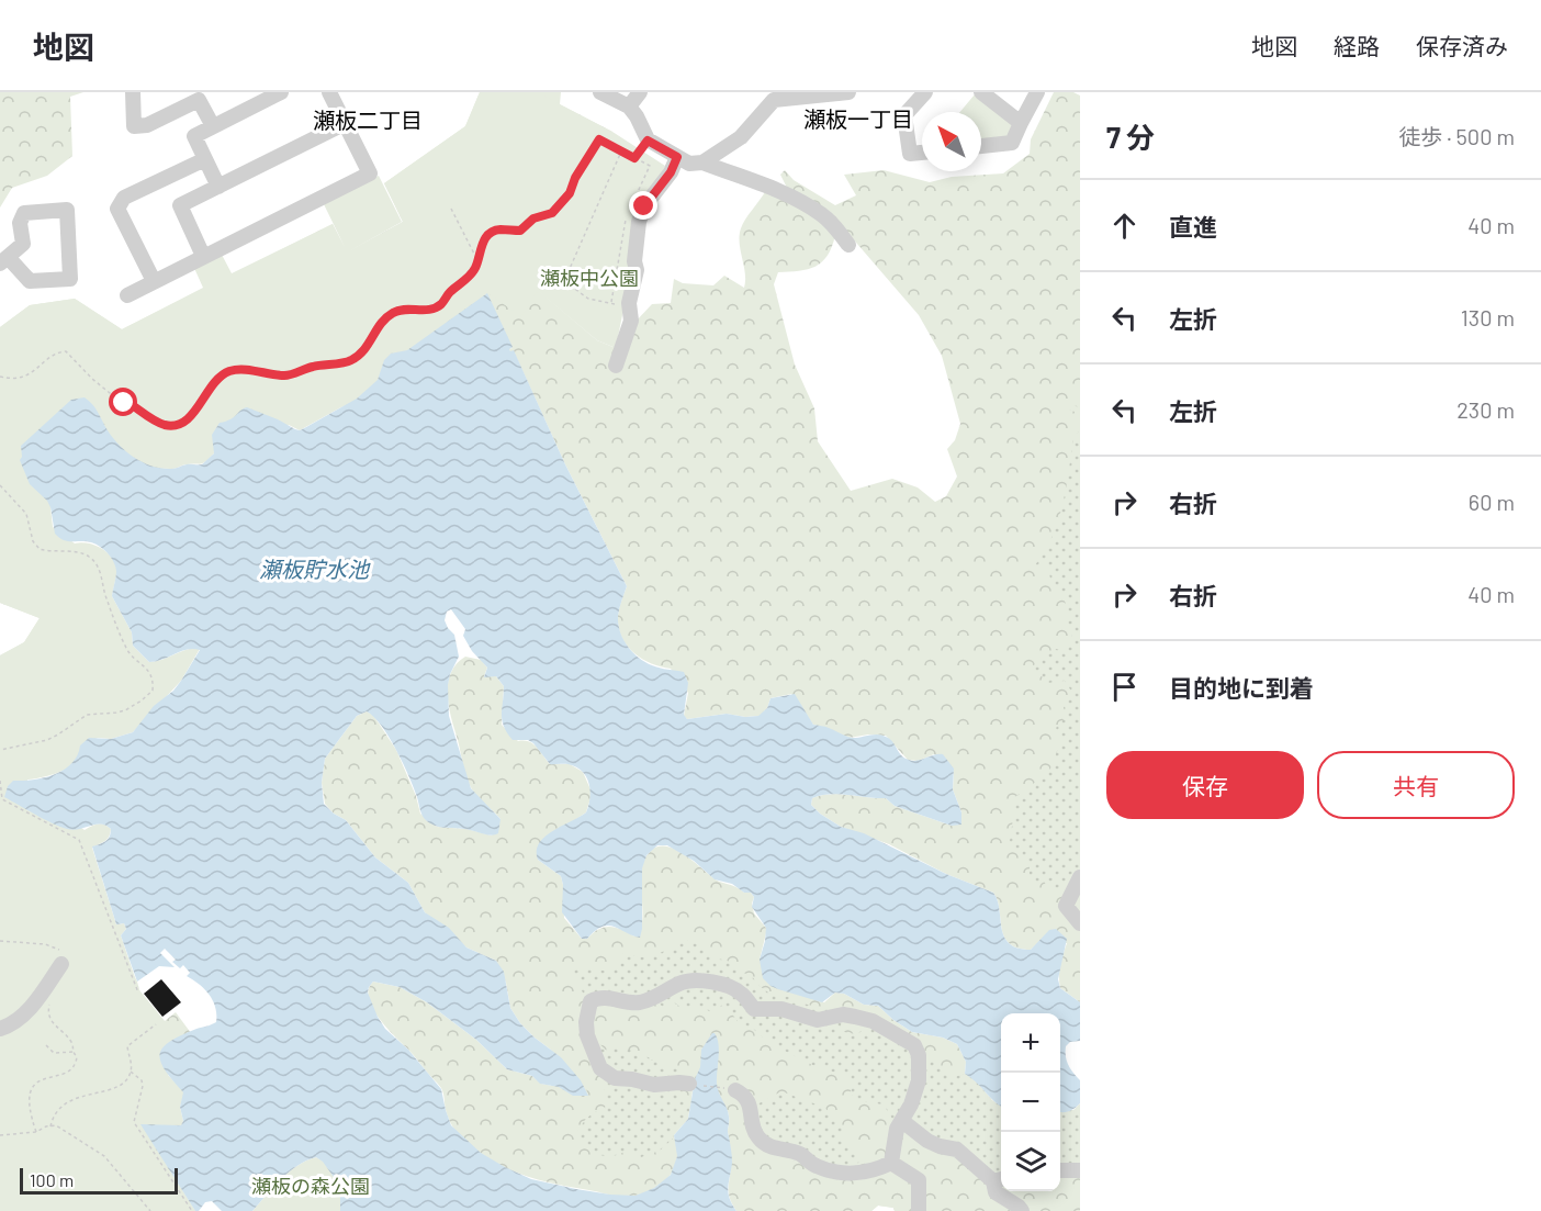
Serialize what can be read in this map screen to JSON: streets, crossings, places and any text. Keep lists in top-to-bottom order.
{
  "districts": ["瀬板一丁目", "瀬板二丁目"],
  "water": ["瀬板貯水池"],
  "parks": ["瀬板中公園", "瀬板の森公園"],
  "scale_bar": "100 m",
  "north": "top left",
  "page": {
    "header": "地図",
    "nav": ["地図", "経路", "保存済み"],
    "heading": ["7 分", "徒歩 · 500 m"],
    "list": [
      ["直進", "40 m"],
      ["左折", "130 m"],
      ["左折", "230 m"],
      ["右折", "60 m"],
      ["右折", "40 m"],
      "目的地に到着"
    ],
    "buttons": ["保存", "共有"],
    "map_buttons": ["+", "−"],
    "scale": "100 m"
  }
}
